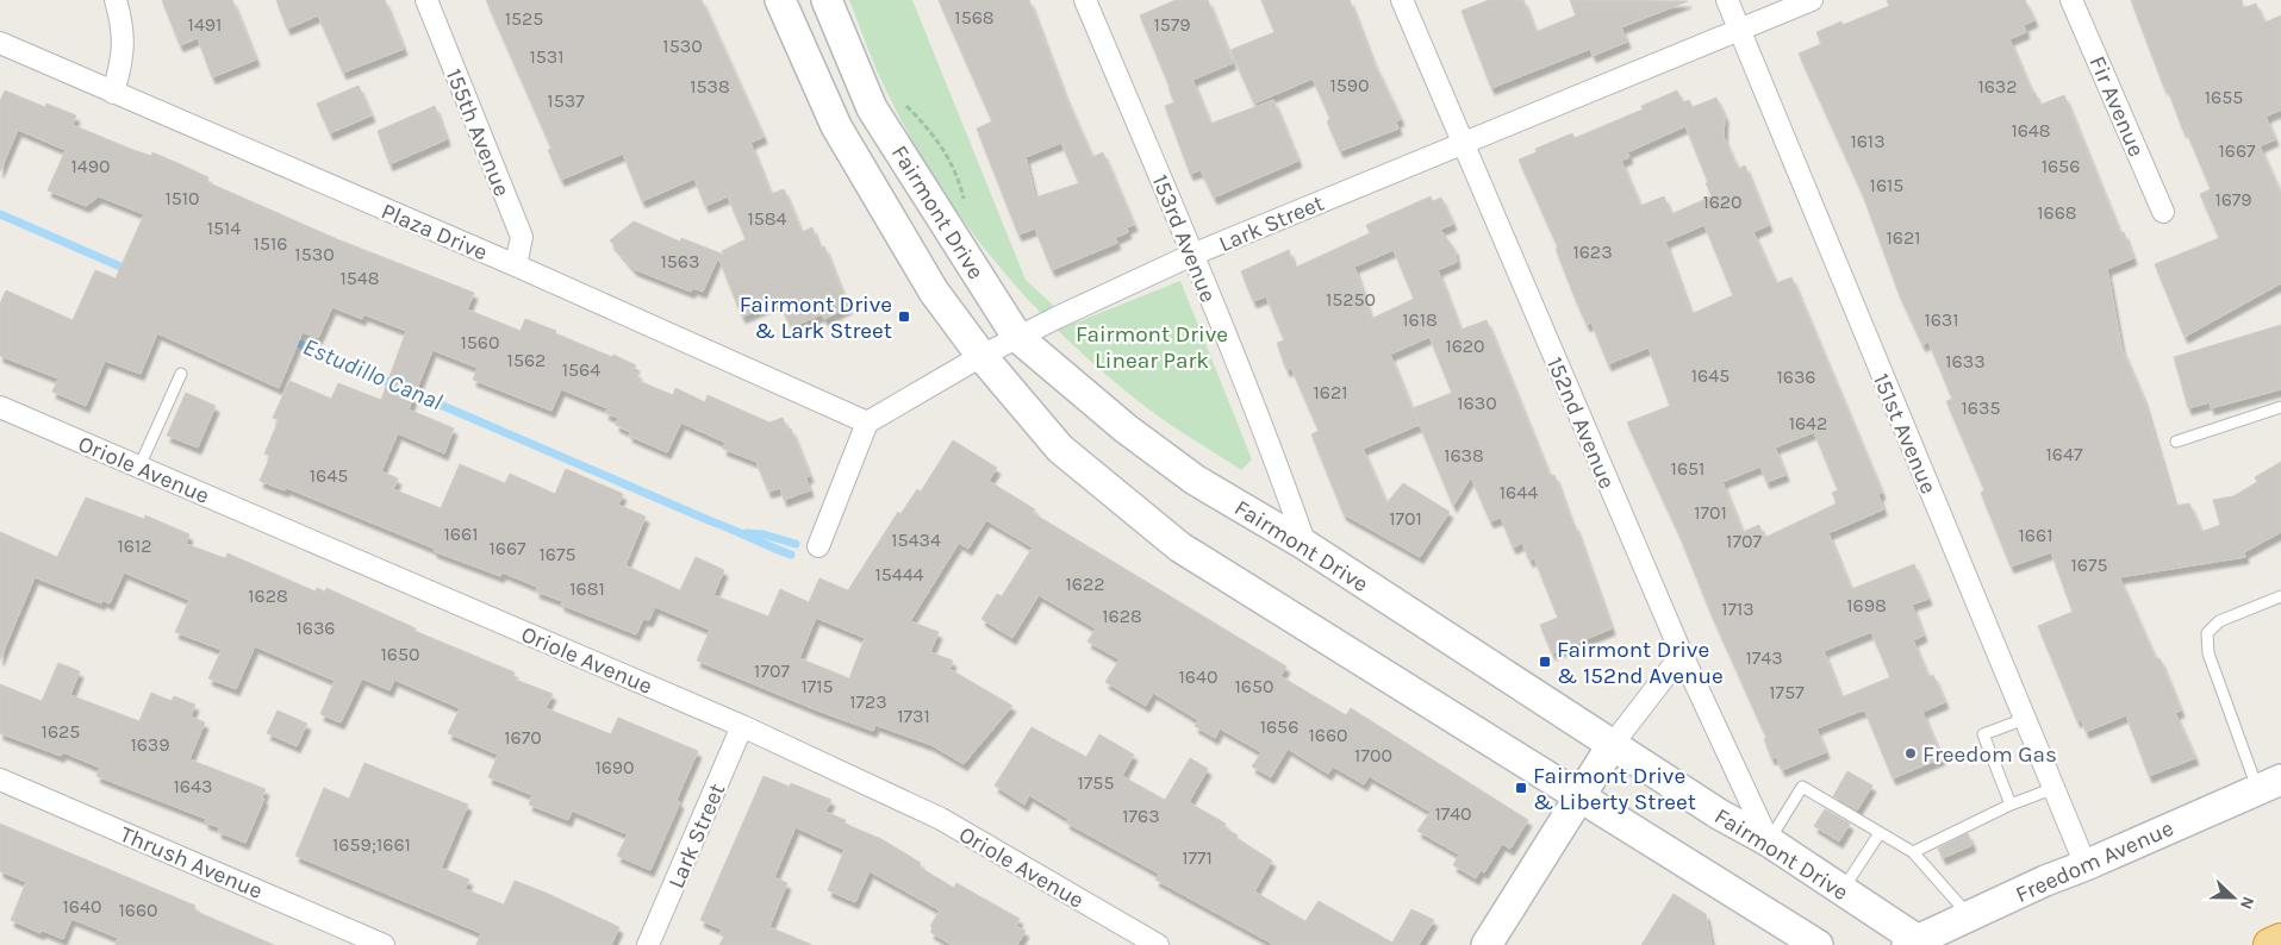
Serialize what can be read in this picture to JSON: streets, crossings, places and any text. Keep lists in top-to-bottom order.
{
  "streets": {
    "main road": ["Fairmont Drive", "Freedom Avenue"],
    "street": [
      "Fir Avenue",
      "155th Avenue",
      "Lark Street",
      "Plaza Drive",
      "153rd Avenue",
      "152nd Avenue",
      "151st Avenue",
      "Oriole Avenue",
      "Thrush Avenue"
    ]
  },
  "crossings": [
    ["155th Avenue", "Plaza Drive"],
    ["Fairmont Drive", "Lark Street"],
    ["Fairmont Drive", "153rd Avenue"],
    ["Fairmont Drive", "152nd Avenue"],
    ["Fairmont Drive", "Freedom Avenue"],
    ["Lark Street", "Plaza Drive"],
    ["Lark Street", "153rd Avenue"],
    ["Lark Street", "152nd Avenue"],
    ["Lark Street", "151st Avenue"],
    ["Lark Street", "Oriole Avenue"],
    ["151st Avenue", "Freedom Avenue"]
  ],
  "water": ["Estudillo Canal"],
  "parks": ["Fairmont Drive Linear Park"],
  "places": {
    "transit": ["Fairmont Drive & Lark Street", "Fairmont Drive & 152nd Avenue", "Fairmont Drive & Liberty Street"],
    "other": ["Freedom Gas"]
  },
  "house_numbers": [
    "1568",
    "1525",
    "1491",
    "1579",
    "1530",
    "1531",
    "1590",
    "1538",
    "1632",
    "1655",
    "1537",
    "1648",
    "1613",
    "1667",
    "1490",
    "1656",
    "1615",
    "1510",
    "1679",
    "1620",
    "1668",
    "1584",
    "1514",
    "1621",
    "1516",
    "1623",
    "1530",
    "1563",
    "1548",
    "15250",
    "1618",
    "1631",
    "1560",
    "1620",
    "1562",
    "1633",
    "1564",
    "1645",
    "1636",
    "1621",
    "1630",
    "1635",
    "1642",
    "1647",
    "1638",
    "1651",
    "1645",
    "1644",
    "1701",
    "1701",
    "1661",
    "1661",
    "15434",
    "1707",
    "1612",
    "1667",
    "1675",
    "1675",
    "15444",
    "1622",
    "1681",
    "1628",
    "1698",
    "1713",
    "1628",
    "1636",
    "1650",
    "1743",
    "1707",
    "1640",
    "1715",
    "1650",
    "1757",
    "1723",
    "1731",
    "1656",
    "1625",
    "1660",
    "1670",
    "1639",
    "1700",
    "1690",
    "1755",
    "1643",
    "1740",
    "1763",
    "1659;1661",
    "1771",
    "1640",
    "1660"
  ],
  "north": "right"
}
